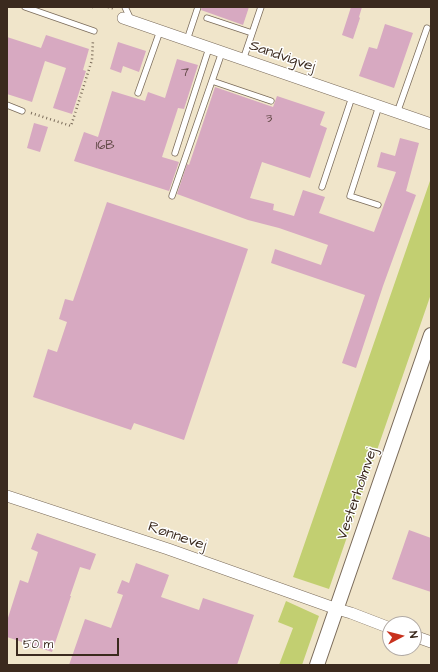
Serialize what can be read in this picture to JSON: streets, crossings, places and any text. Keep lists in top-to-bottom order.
{
  "streets": {
    "street": ["Sandvigvej", "Vesterholmvej", "Rønnevej"]
  },
  "crossings": [
    ["Vesterholmvej", "Rønnevej"]
  ],
  "house_numbers": ["7", "3", "16B"],
  "scale_bar": "50 m",
  "north": "right"
}
